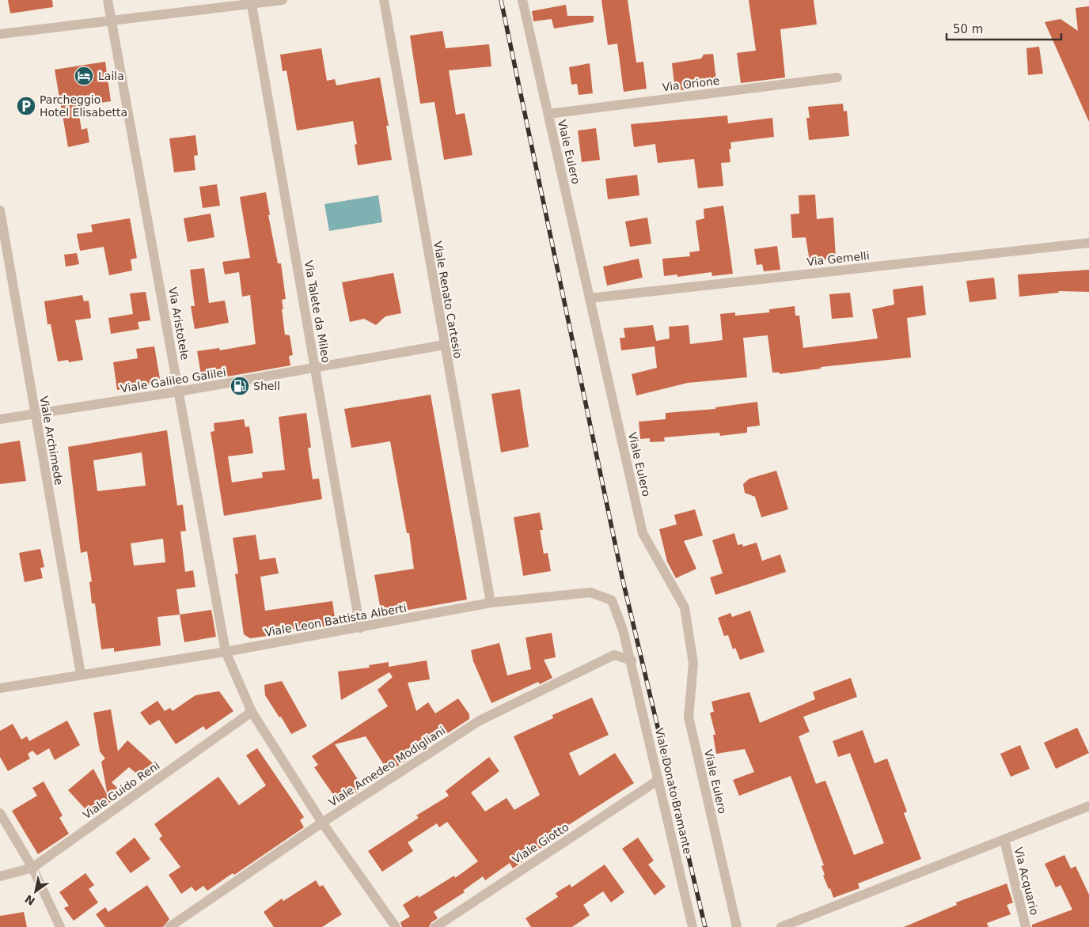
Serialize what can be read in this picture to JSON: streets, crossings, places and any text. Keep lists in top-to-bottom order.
{
  "streets": {
    "street": [
      "Via Orione",
      "Viale Eulero",
      "Via Gemelli",
      "Viale Renato Cartesio",
      "Via Talete da Mileo",
      "Via Aristotele",
      "Viale Galileo Galilei",
      "Viale Archimede",
      "Viale Leon Battista Alberti",
      "Viale Amedeo Modigliani",
      "Viale Guido Reni",
      "Viale Donato Bramante",
      "Viale Giotto",
      "Via Acquario"
    ]
  },
  "crossings": [
    ["Via Orione", "Viale Eulero"],
    ["Viale Eulero", "Via Gemelli"],
    ["Viale Renato Cartesio", "Viale Galileo Galilei"],
    ["Viale Renato Cartesio", "Viale Leon Battista Alberti"],
    ["Via Talete da Mileo", "Viale Galileo Galilei"],
    ["Via Talete da Mileo", "Viale Leon Battista Alberti"],
    ["Via Aristotele", "Viale Galileo Galilei"],
    ["Via Aristotele", "Viale Leon Battista Alberti"],
    ["Via Aristotele", "Viale Amedeo Modigliani"],
    ["Via Aristotele", "Viale Guido Reni"],
    ["Viale Galileo Galilei", "Viale Archimede"],
    ["Viale Archimede", "Viale Leon Battista Alberti"],
    ["Viale Leon Battista Alberti", "Viale Amedeo Modigliani"],
    ["Viale Leon Battista Alberti", "Viale Donato Bramante"],
    ["Viale Amedeo Modigliani", "Viale Donato Bramante"],
    ["Viale Donato Bramante", "Viale Giotto"]
  ],
  "places": {
    "hotel": ["Laila"],
    "parking": ["Parcheggio Hotel Elisabetta"],
    "fuel station": ["Shell"]
  },
  "scale_bar": "50 m",
  "north": "bottom left"
}
